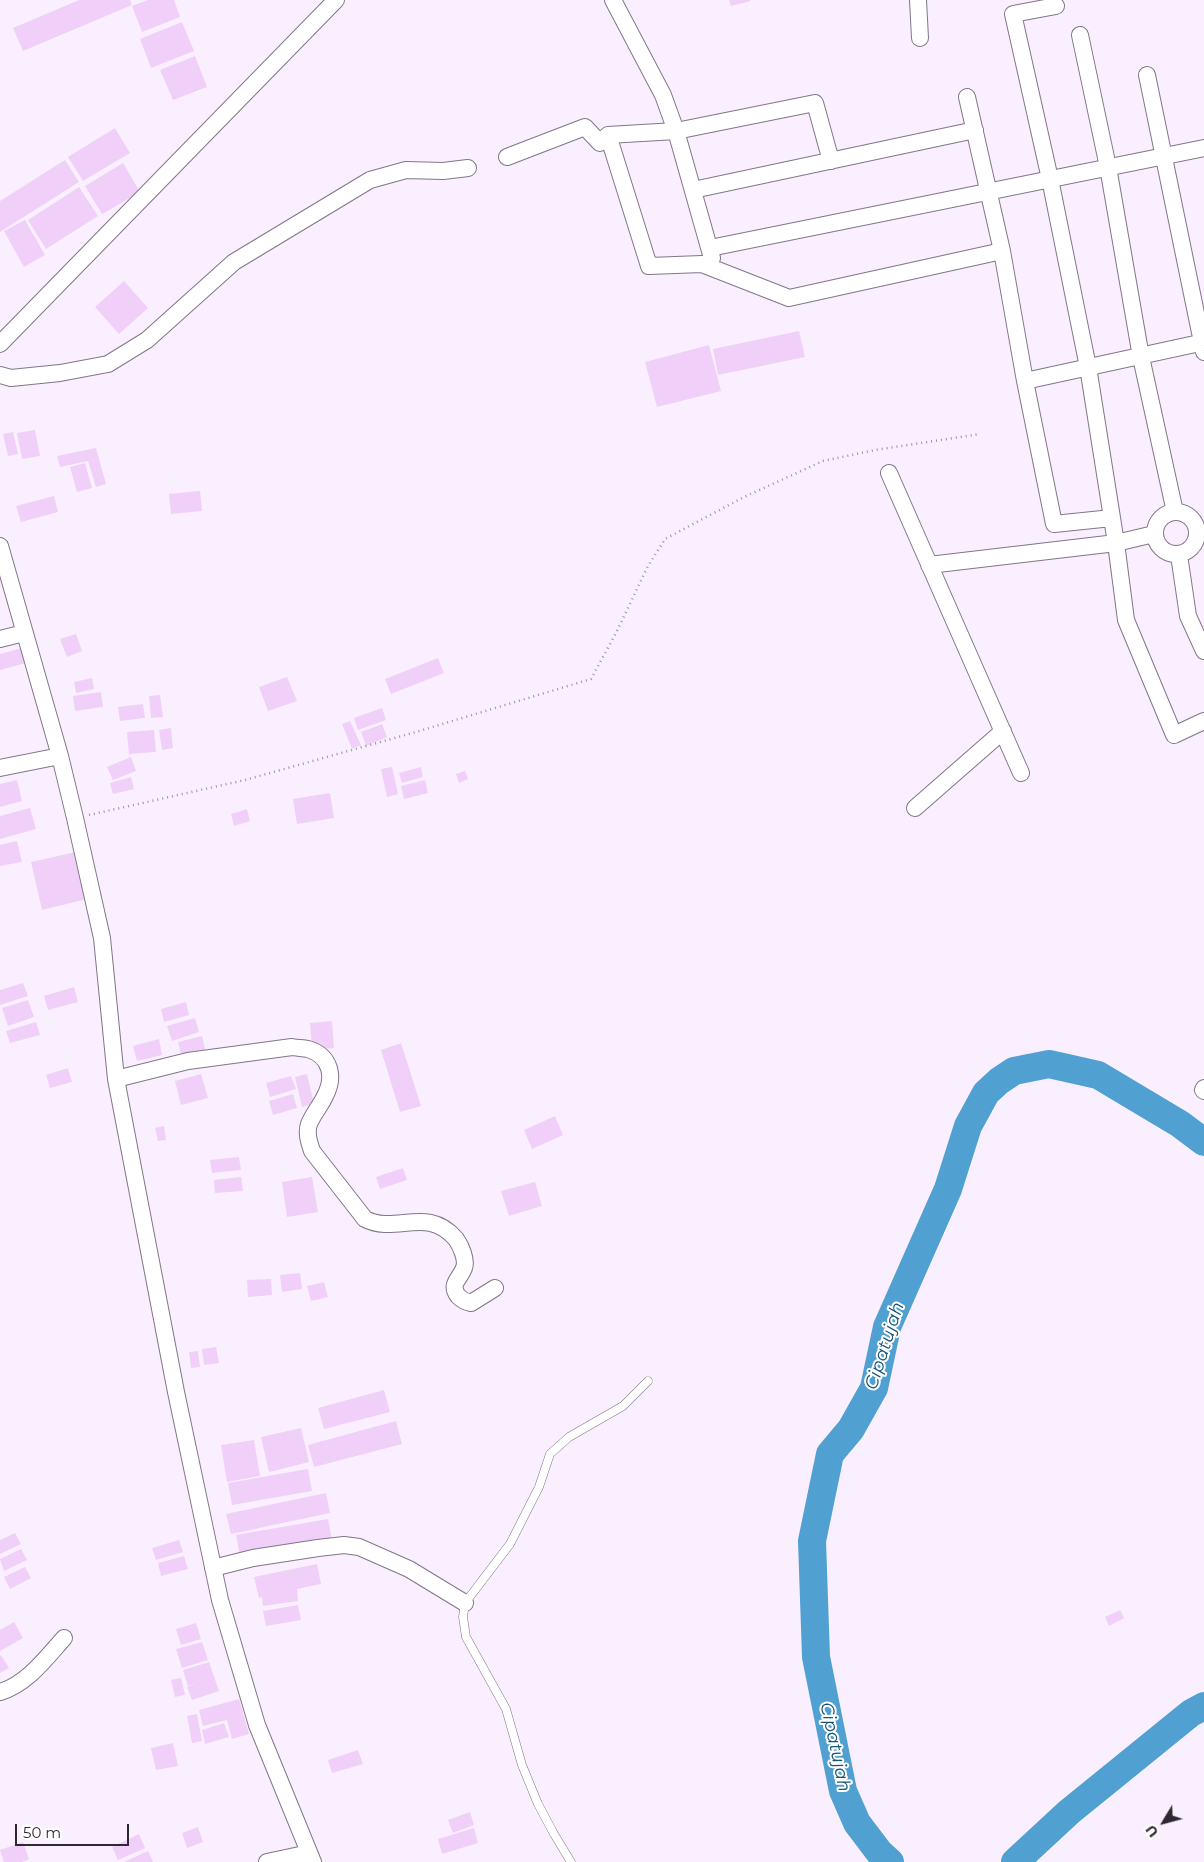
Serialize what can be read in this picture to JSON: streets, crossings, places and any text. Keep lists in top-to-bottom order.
{
  "water": ["Cipatujah"],
  "scale_bar": "50 m",
  "north": "bottom left"
}
